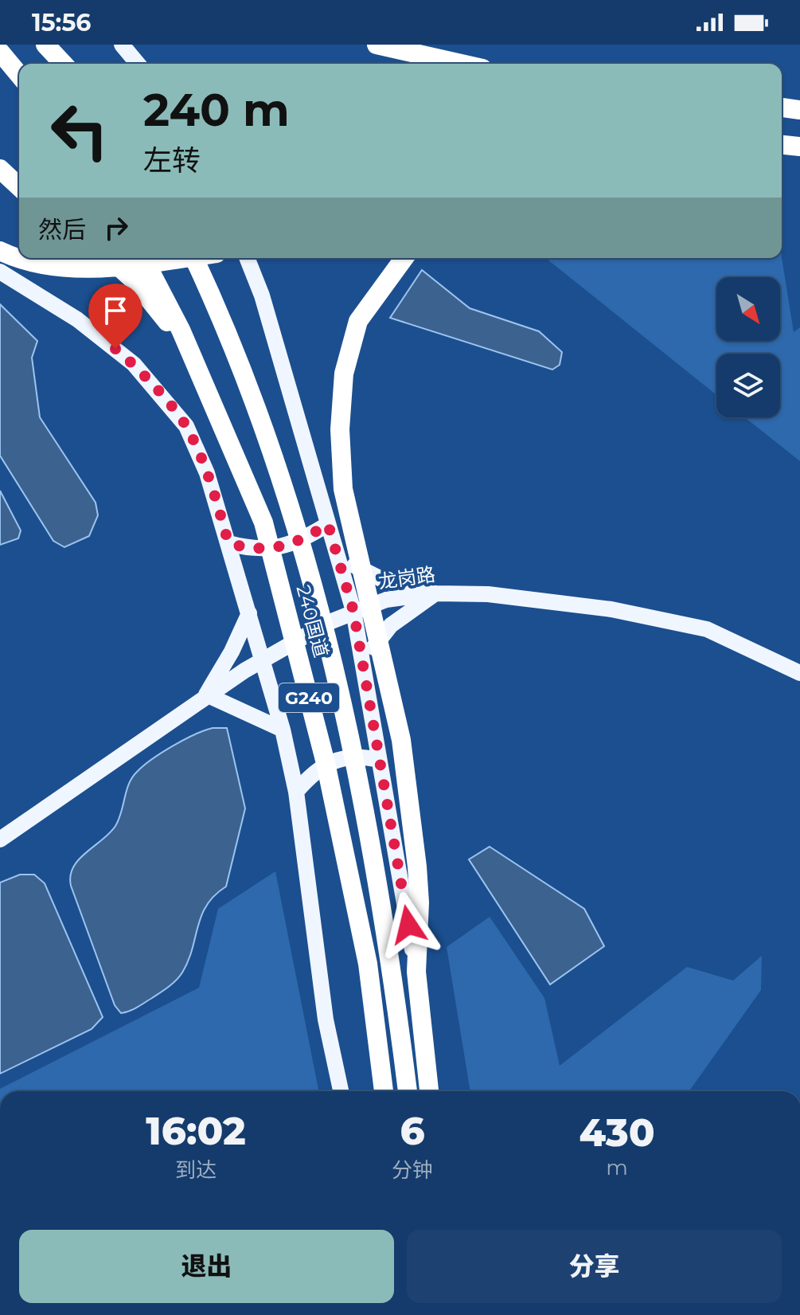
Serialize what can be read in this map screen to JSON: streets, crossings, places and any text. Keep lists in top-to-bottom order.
{
  "streets": {
    "highway": ["240国道", "G240"],
    "main road": ["龙岗路"]
  },
  "north": "bottom right",
  "page": {
    "status": "15:56",
    "turn": ["240 m", "左转"],
    "then": "然后",
    "eta": [
      "16:02",
      "到达",
      "6",
      "分钟",
      "430",
      "m"
    ],
    "buttons": ["退出", "分享"]
  }
}
